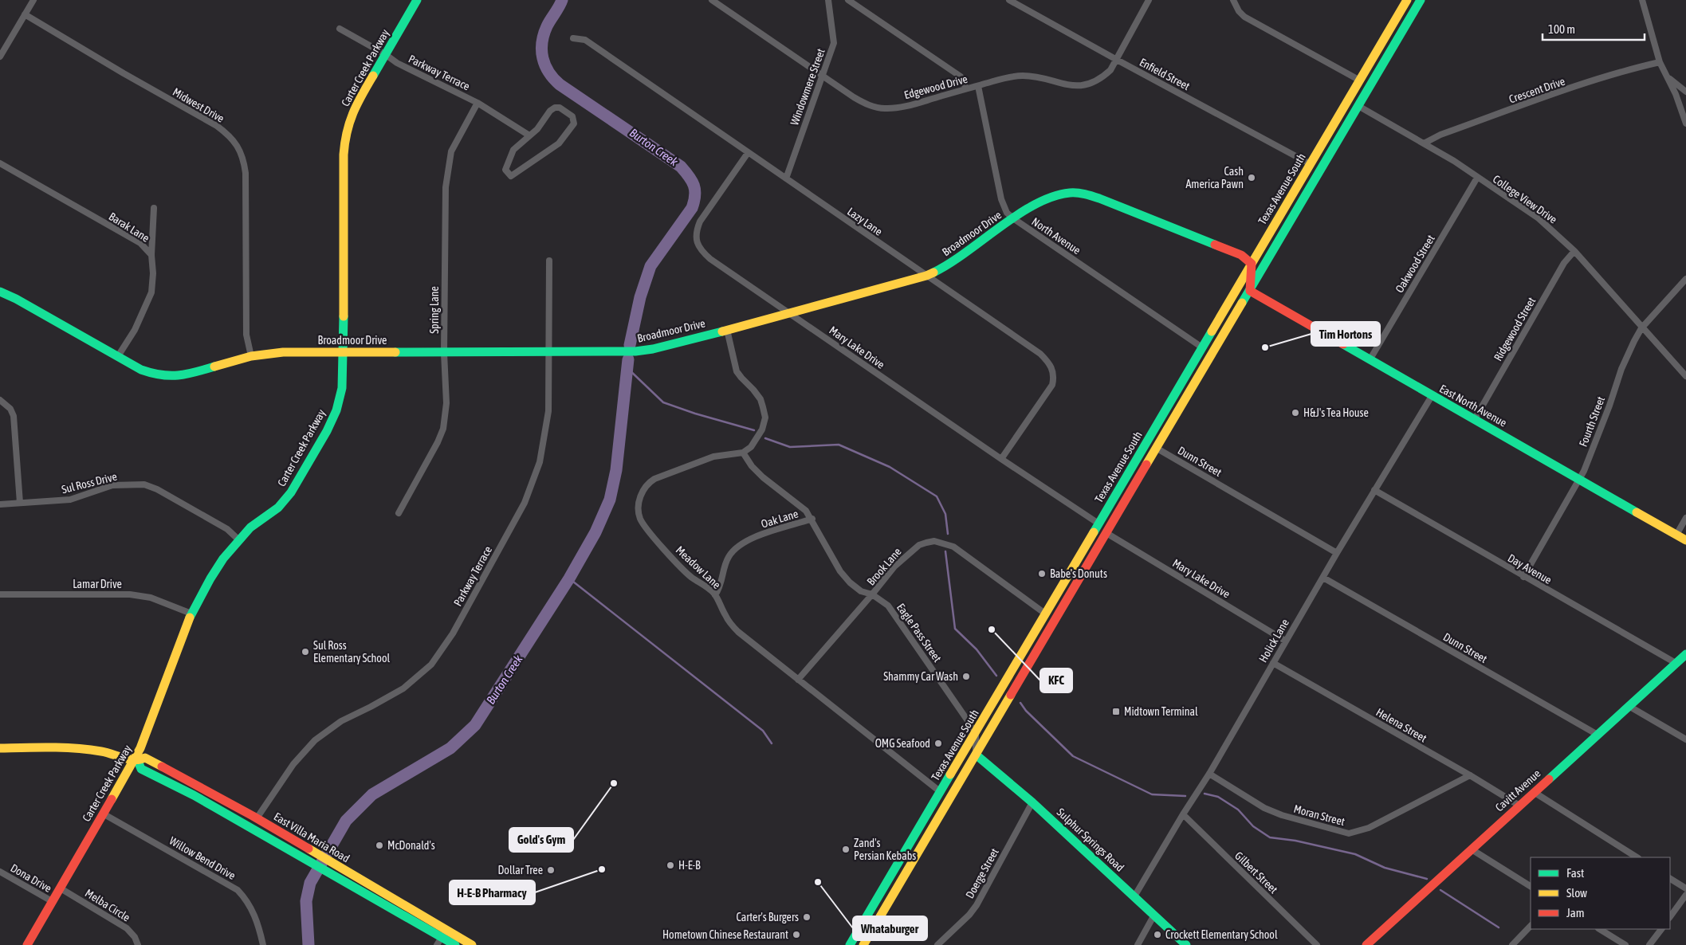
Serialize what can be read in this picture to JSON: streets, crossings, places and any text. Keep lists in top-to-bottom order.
{
  "streets": {
    "street": [
      "Carter Creek Parkway",
      "Parkway Terrace",
      "Enfield Street",
      "Windowmere Street",
      "Edgewood Drive",
      "Crescent Drive",
      "Midwest Drive",
      "Texas Avenue South",
      "College View Drive",
      "Lazy Lane",
      "Barak Lane",
      "Broadmoor Drive",
      "North Avenue",
      "Oakwood Street",
      "Spring Lane",
      "Ridgewood Street",
      "Mary Lake Drive",
      "East North Avenue",
      "Fourth Street",
      "Dunn Street",
      "Sul Ross Drive",
      "Oak Lane",
      "Brook Lane",
      "Meadow Lane",
      "Day Avenue",
      "Lamar Drive",
      "Eagle Pass Street",
      "Holick Lane",
      "Helena Street",
      "Cavitt Avenue",
      "Moran Street",
      "East Villa Maria Road",
      "Sulphur Springs Road",
      "Willow Bend Drive",
      "Gilbert Street",
      "Doerge Street",
      "Dona Drive",
      "Melba Circle"
    ]
  },
  "crossings": [
    ["Carter Creek Parkway", "Parkway Terrace"],
    ["Carter Creek Parkway", "Broadmoor Drive"],
    ["Carter Creek Parkway", "Sul Ross Drive"],
    ["Carter Creek Parkway", "Lamar Drive"],
    ["Carter Creek Parkway", "East Villa Maria Road"],
    ["Carter Creek Parkway", "Willow Bend Drive"],
    ["Carter Creek Parkway", "Dona Drive"],
    ["Carter Creek Parkway", "Melba Circle"],
    ["Parkway Terrace", "Broadmoor Drive"],
    ["Parkway Terrace", "Spring Lane"],
    ["Parkway Terrace", "East Villa Maria Road"],
    ["Enfield Street", "Edgewood Drive"],
    ["Enfield Street", "Texas Avenue South"],
    ["Windowmere Street", "Edgewood Drive"],
    ["Windowmere Street", "Lazy Lane"],
    ["Edgewood Drive", "North Avenue"],
    ["Crescent Drive", "College View Drive"],
    ["Midwest Drive", "Broadmoor Drive"],
    ["Texas Avenue South", "College View Drive"],
    ["Texas Avenue South", "Broadmoor Drive"],
    ["Texas Avenue South", "North Avenue"],
    ["Texas Avenue South", "Mary Lake Drive"],
    ["Texas Avenue South", "East North Avenue"],
    ["Texas Avenue South", "Dunn Street"],
    ["Texas Avenue South", "Brook Lane"],
    ["Texas Avenue South", "Meadow Lane"],
    ["Texas Avenue South", "Eagle Pass Street"],
    ["Texas Avenue South", "Sulphur Springs Road"],
    ["College View Drive", "Oakwood Street"],
    ["College View Drive", "Ridgewood Street"],
    ["College View Drive", "Fourth Street"],
    ["Lazy Lane", "Broadmoor Drive"],
    ["Lazy Lane", "Mary Lake Drive"],
    ["Barak Lane", "Broadmoor Drive"],
    ["Broadmoor Drive", "North Avenue"],
    ["Broadmoor Drive", "Spring Lane"],
    ["Broadmoor Drive", "Mary Lake Drive"],
    ["Oakwood Street", "East North Avenue"],
    ["Ridgewood Street", "East North Avenue"],
    ["Mary Lake Drive", "Holick Lane"],
    ["East North Avenue", "Fourth Street"],
    ["East North Avenue", "Holick Lane"],
    ["Fourth Street", "Day Avenue"],
    ["Dunn Street", "Holick Lane"],
    ["Dunn Street", "Cavitt Avenue"],
    ["Oak Lane", "Meadow Lane"],
    ["Oak Lane", "Eagle Pass Street"],
    ["Brook Lane", "Meadow Lane"],
    ["Brook Lane", "Eagle Pass Street"],
    ["Meadow Lane", "Eagle Pass Street"],
    ["Day Avenue", "Holick Lane"],
    ["Day Avenue", "Cavitt Avenue"],
    ["Holick Lane", "Helena Street"],
    ["Holick Lane", "Moran Street"],
    ["Holick Lane", "Sulphur Springs Road"],
    ["Holick Lane", "Gilbert Street"],
    ["Helena Street", "Cavitt Avenue"],
    ["Helena Street", "Moran Street"],
    ["Sulphur Springs Road", "Doerge Street"]
  ],
  "water": ["Burton Creek"],
  "places": {
    "other": [
      "Cash America Pawn",
      "Tim Hortons",
      "H&J's Tea House",
      "Babe's Donuts",
      "KFC",
      "Sul Ross Elementary School",
      "Shammy Car Wash",
      "OMG Seafood",
      "Gold's Gym",
      "McDonald's",
      "Zand's Persian Kebabs",
      "H-E-B",
      "H-E-B Pharmacy",
      "Dollar Tree",
      "Whataburger",
      "Carter's Burgers",
      "Hometown Chinese Restaurant",
      "Crockett Elementary School"
    ],
    "transit": ["Midtown Terminal"]
  },
  "legend": ["Fast", "Slow", "Jam"],
  "scale_bar": "100 m"
}
